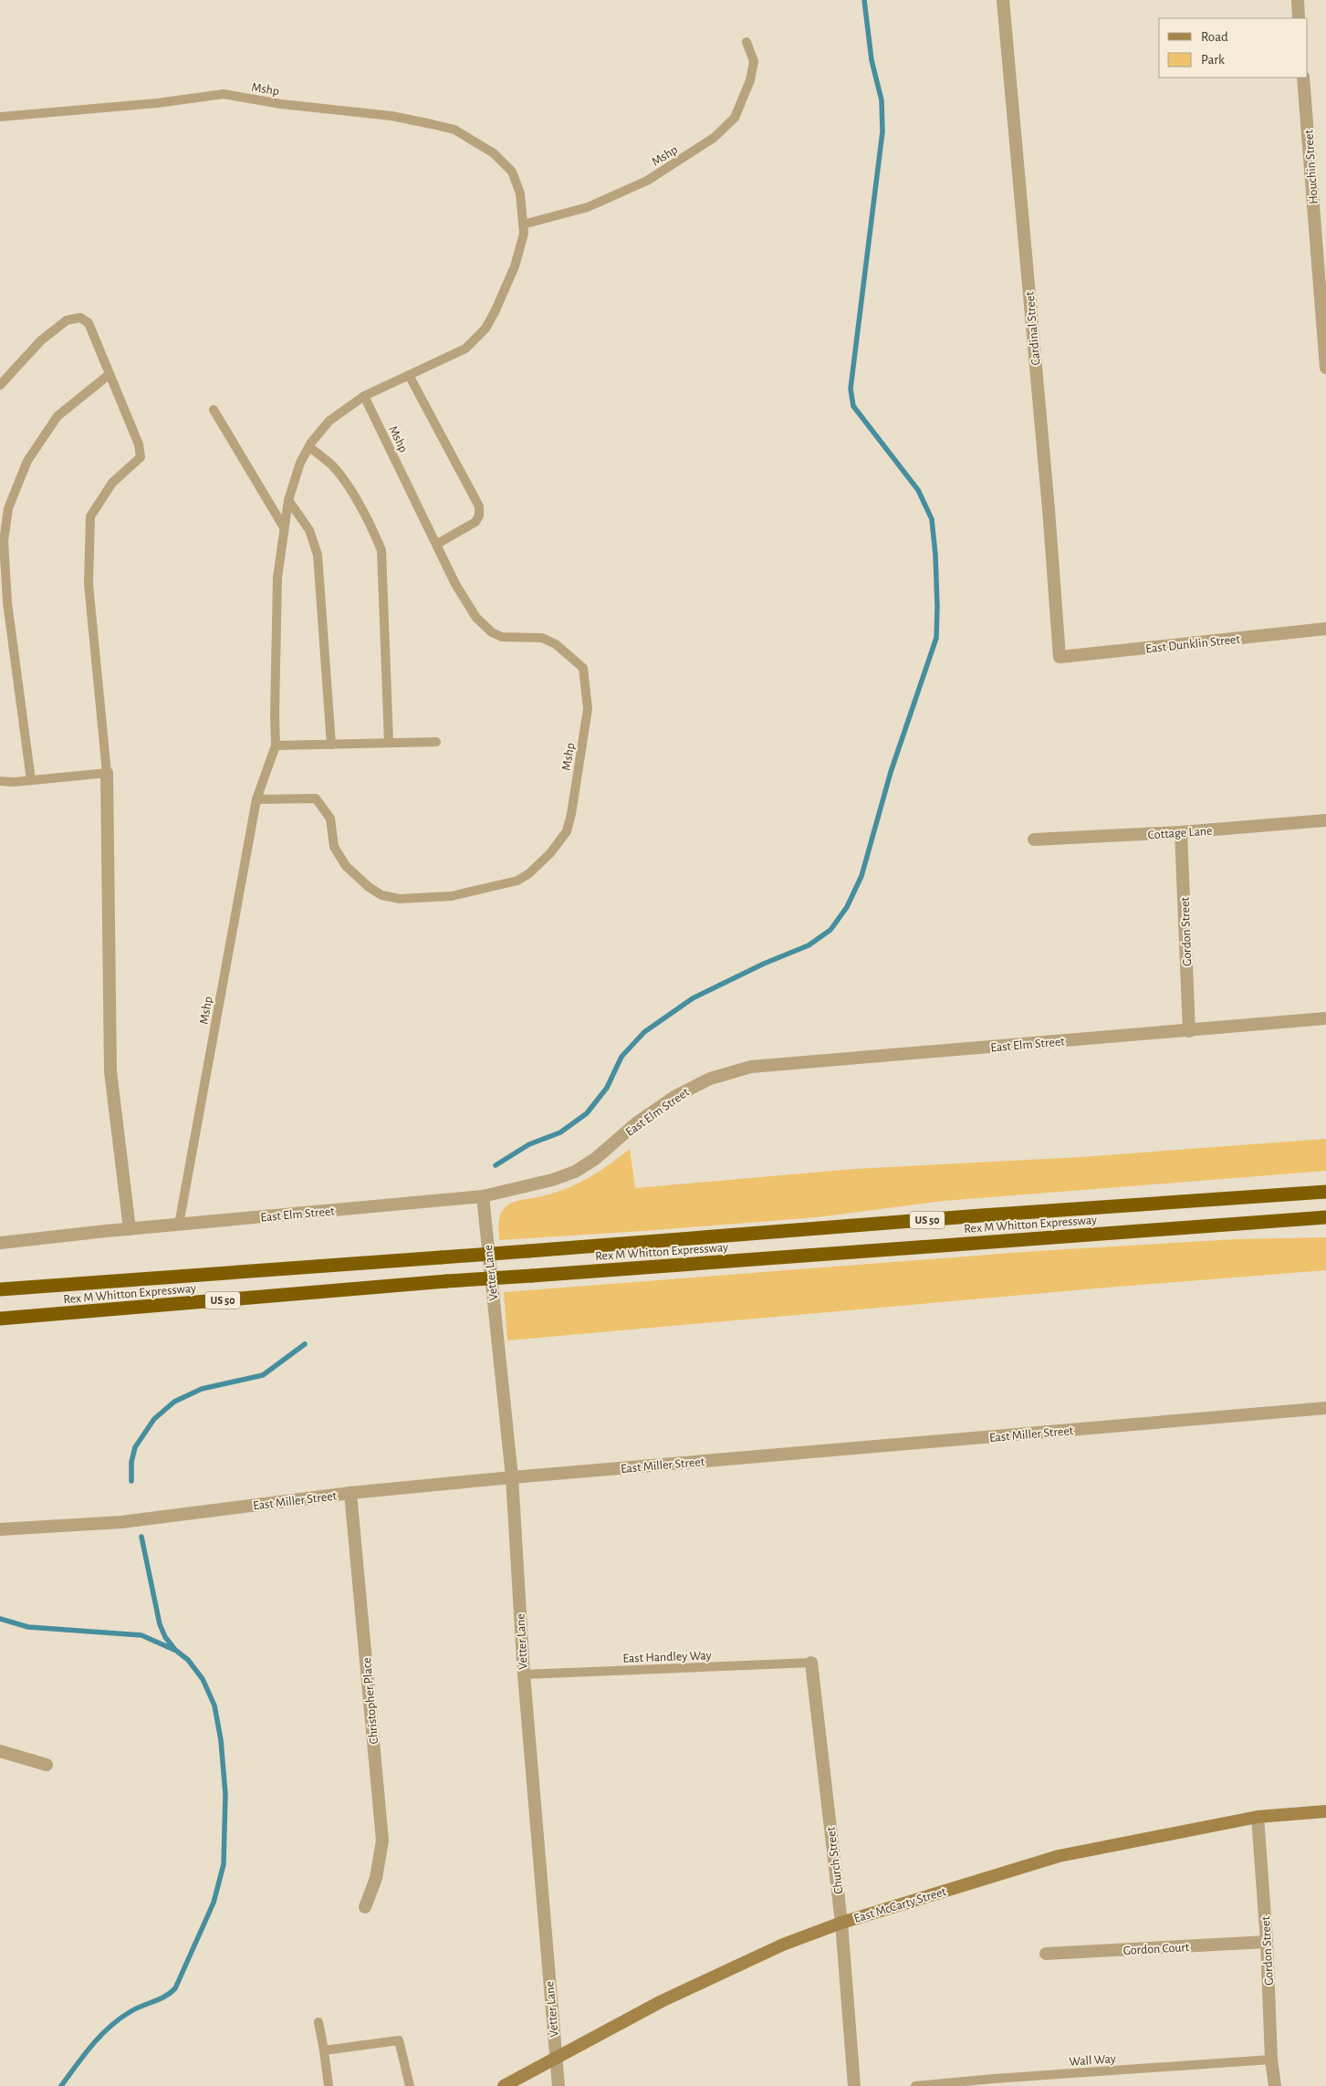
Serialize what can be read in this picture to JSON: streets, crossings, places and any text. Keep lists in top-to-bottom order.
{
  "streets": {
    "highway": ["US 50", "Rex M Whitton Expressway"],
    "main road": ["East McCarty Street"],
    "street": [
      "Houchin Street",
      "Cardinal Street",
      "East Dunklin Street",
      "Cottage Lane",
      "Gordon Street",
      "East Elm Street",
      "Vetter Lane",
      "East Miller Street",
      "Christopher Place",
      "Church Street",
      "Gordon Court"
    ],
    "lane": ["Mshp", "East Handley Way", "Wall Way"]
  },
  "crossings": [
    ["Mshp", "East Elm Street"],
    ["Cardinal Street", "East Dunklin Street"],
    ["Cottage Lane", "Gordon Street"],
    ["Gordon Street", "East Elm Street"],
    ["Gordon Street", "East McCarty Street"],
    ["Gordon Street", "Gordon Court"],
    ["Gordon Street", "Wall Way"],
    ["East Elm Street", "Vetter Lane"],
    ["Vetter Lane", "East Miller Street"],
    ["Vetter Lane", "East Handley Way"],
    ["Vetter Lane", "East McCarty Street"],
    ["East Miller Street", "Christopher Place"],
    ["East Handley Way", "Church Street"],
    ["Church Street", "East McCarty Street"]
  ],
  "legend": ["Road", "Park"]
}
